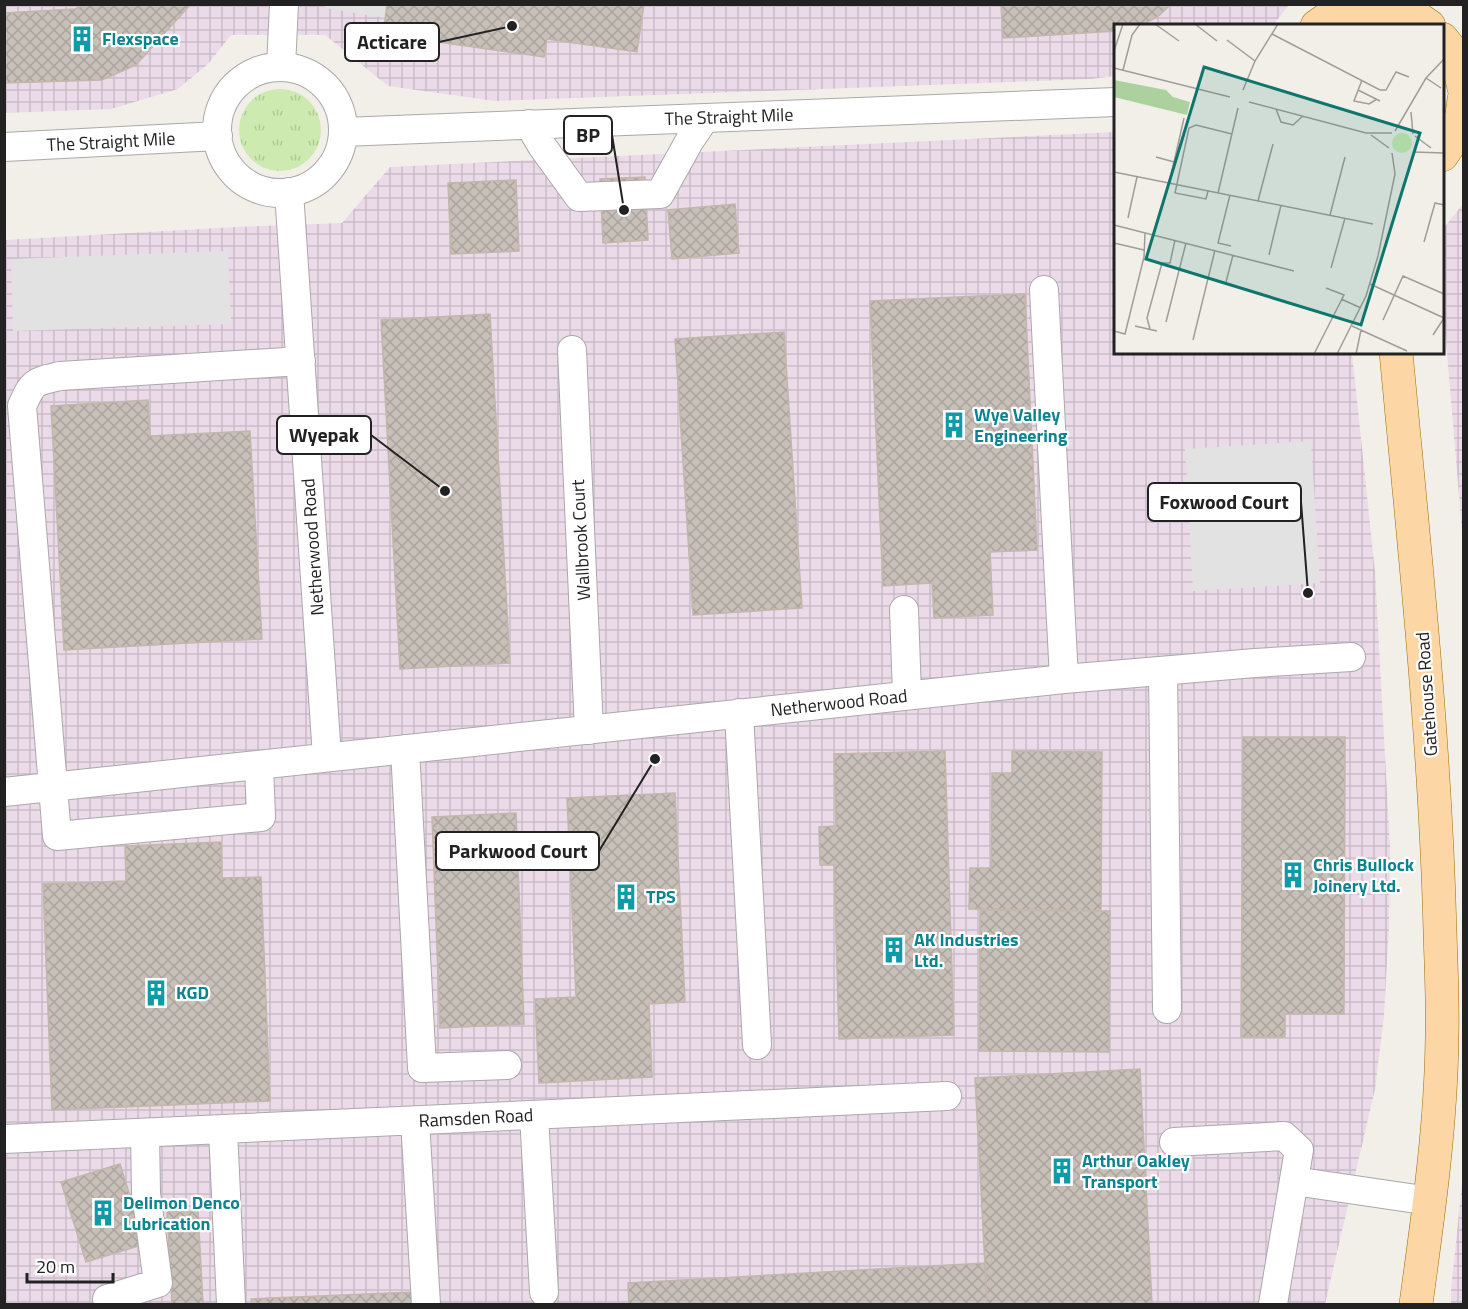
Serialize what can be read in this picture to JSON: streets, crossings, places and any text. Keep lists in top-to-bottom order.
{
  "streets": {
    "main road": ["Gatehouse Road"],
    "street": [
      "The Straight Mile",
      "Wallbrook Court",
      "Netherwood Road",
      "Ramsden Road"
    ]
  },
  "crossings": [
    ["The Straight Mile", "Netherwood Road"],
    ["Wallbrook Court", "Netherwood Road"]
  ],
  "places": {
    "other": [
      "Acticare",
      "BP",
      "Wyepak",
      "Foxwood Court",
      "Parkwood Court"
    ],
    "building": [
      "Flexspace",
      "Wye Valley Engineering",
      "Chris Bullock Joinery Ltd.",
      "TPS",
      "AK Industries Ltd.",
      "KGD",
      "Arthur Oakley Transport",
      "Delimon Denco Lubrication"
    ]
  },
  "scale_bar": "20 m"
}
